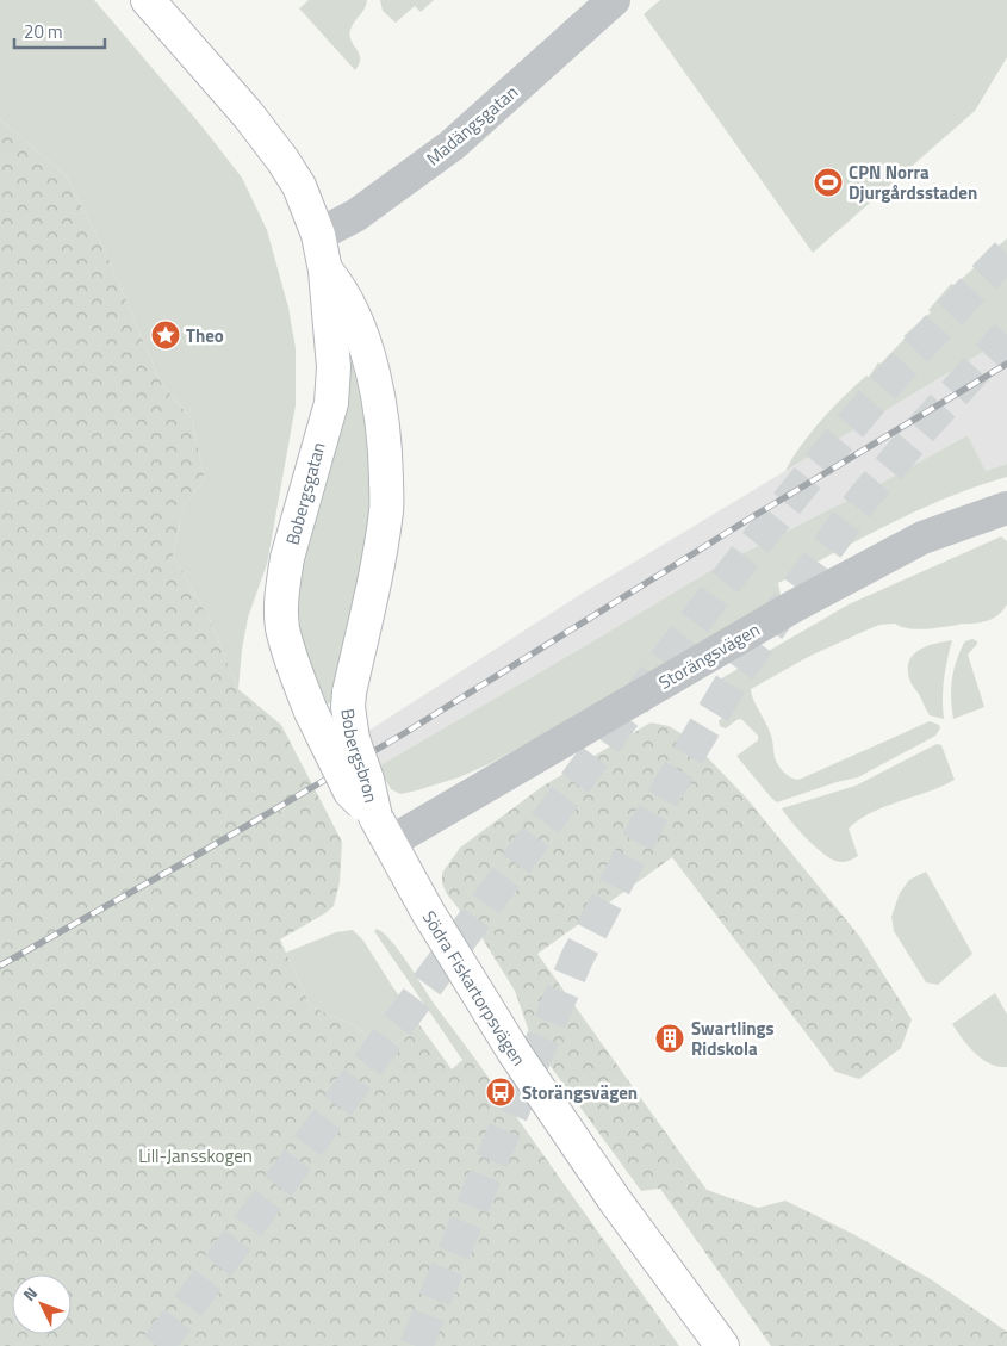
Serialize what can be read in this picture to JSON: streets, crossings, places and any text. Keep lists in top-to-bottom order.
{
  "streets": {
    "street": [
      "Madängsgatan",
      "Bobergsgatan",
      "Storängsvägen",
      "Bobergsbron",
      "Södra Fiskartorpsvägen"
    ]
  },
  "crossings": [
    ["Madängsgatan", "Bobergsgatan"],
    ["Bobergsgatan", "Bobergsbron"],
    ["Storängsvägen", "Bobergsbron"],
    ["Storängsvägen", "Södra Fiskartorpsvägen"],
    ["Bobergsbron", "Södra Fiskartorpsvägen"]
  ],
  "parks": ["Lill-Jansskogen"],
  "places": {
    "sports": ["CPN Norra Djurgårdsstaden"],
    "place": ["Theo"],
    "building": ["Swartlings Ridskola"],
    "bus stop": ["Storängsvägen"]
  },
  "scale_bar": "20 m",
  "north": "top left"
}
